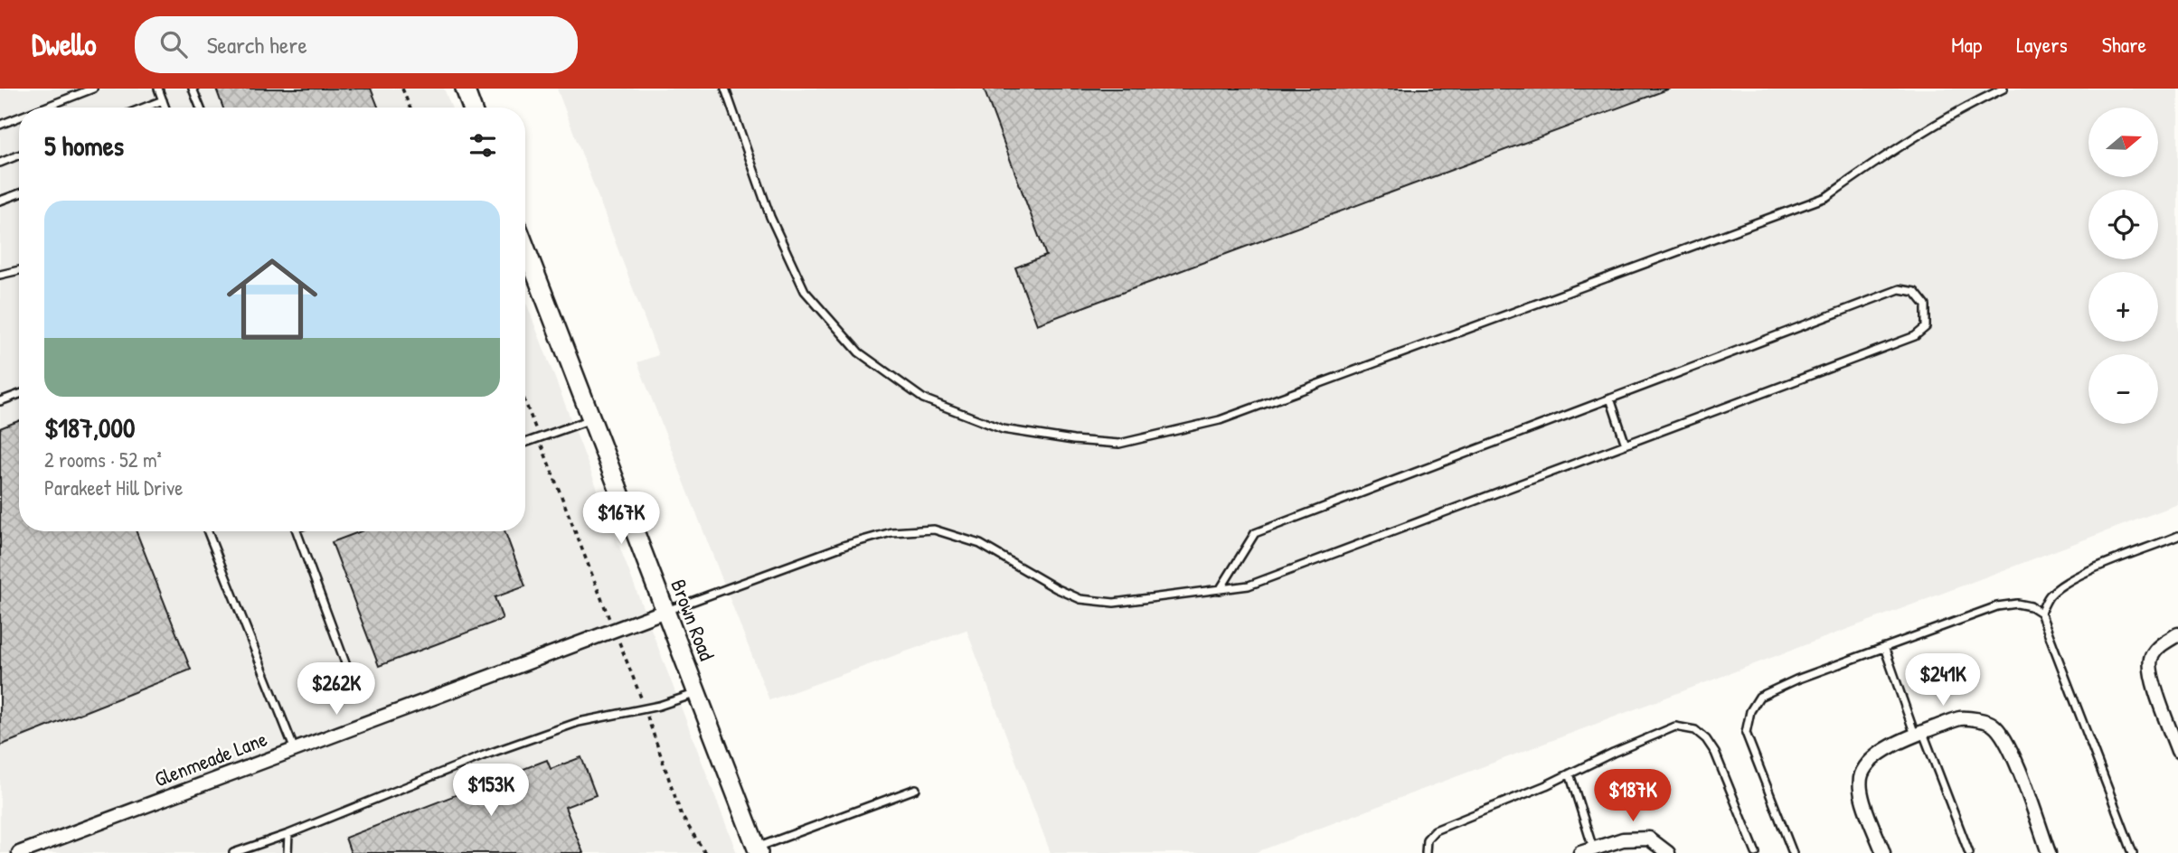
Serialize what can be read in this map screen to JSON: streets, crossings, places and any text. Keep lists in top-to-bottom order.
{
  "streets": {
    "main road": ["Brown Road"],
    "street": ["Glenmeade Lane"]
  },
  "crossings": [
    ["Brown Road", "Glenmeade Lane"]
  ],
  "north": "right",
  "page": {
    "header": "Dwello",
    "search": "Search here",
    "nav": ["Map", "Layers", "Share"],
    "map_buttons": ["+", "−"],
    "heading": "5 homes",
    "list": [
      {
        "name": "$187,000",
        "note": "2 rooms · 52 m² · Parakeet Hill Drive"
      }
    ],
    "price": [
      "$167K",
      "$241K",
      "$262K",
      "$153K",
      "$187K"
    ]
  }
}
